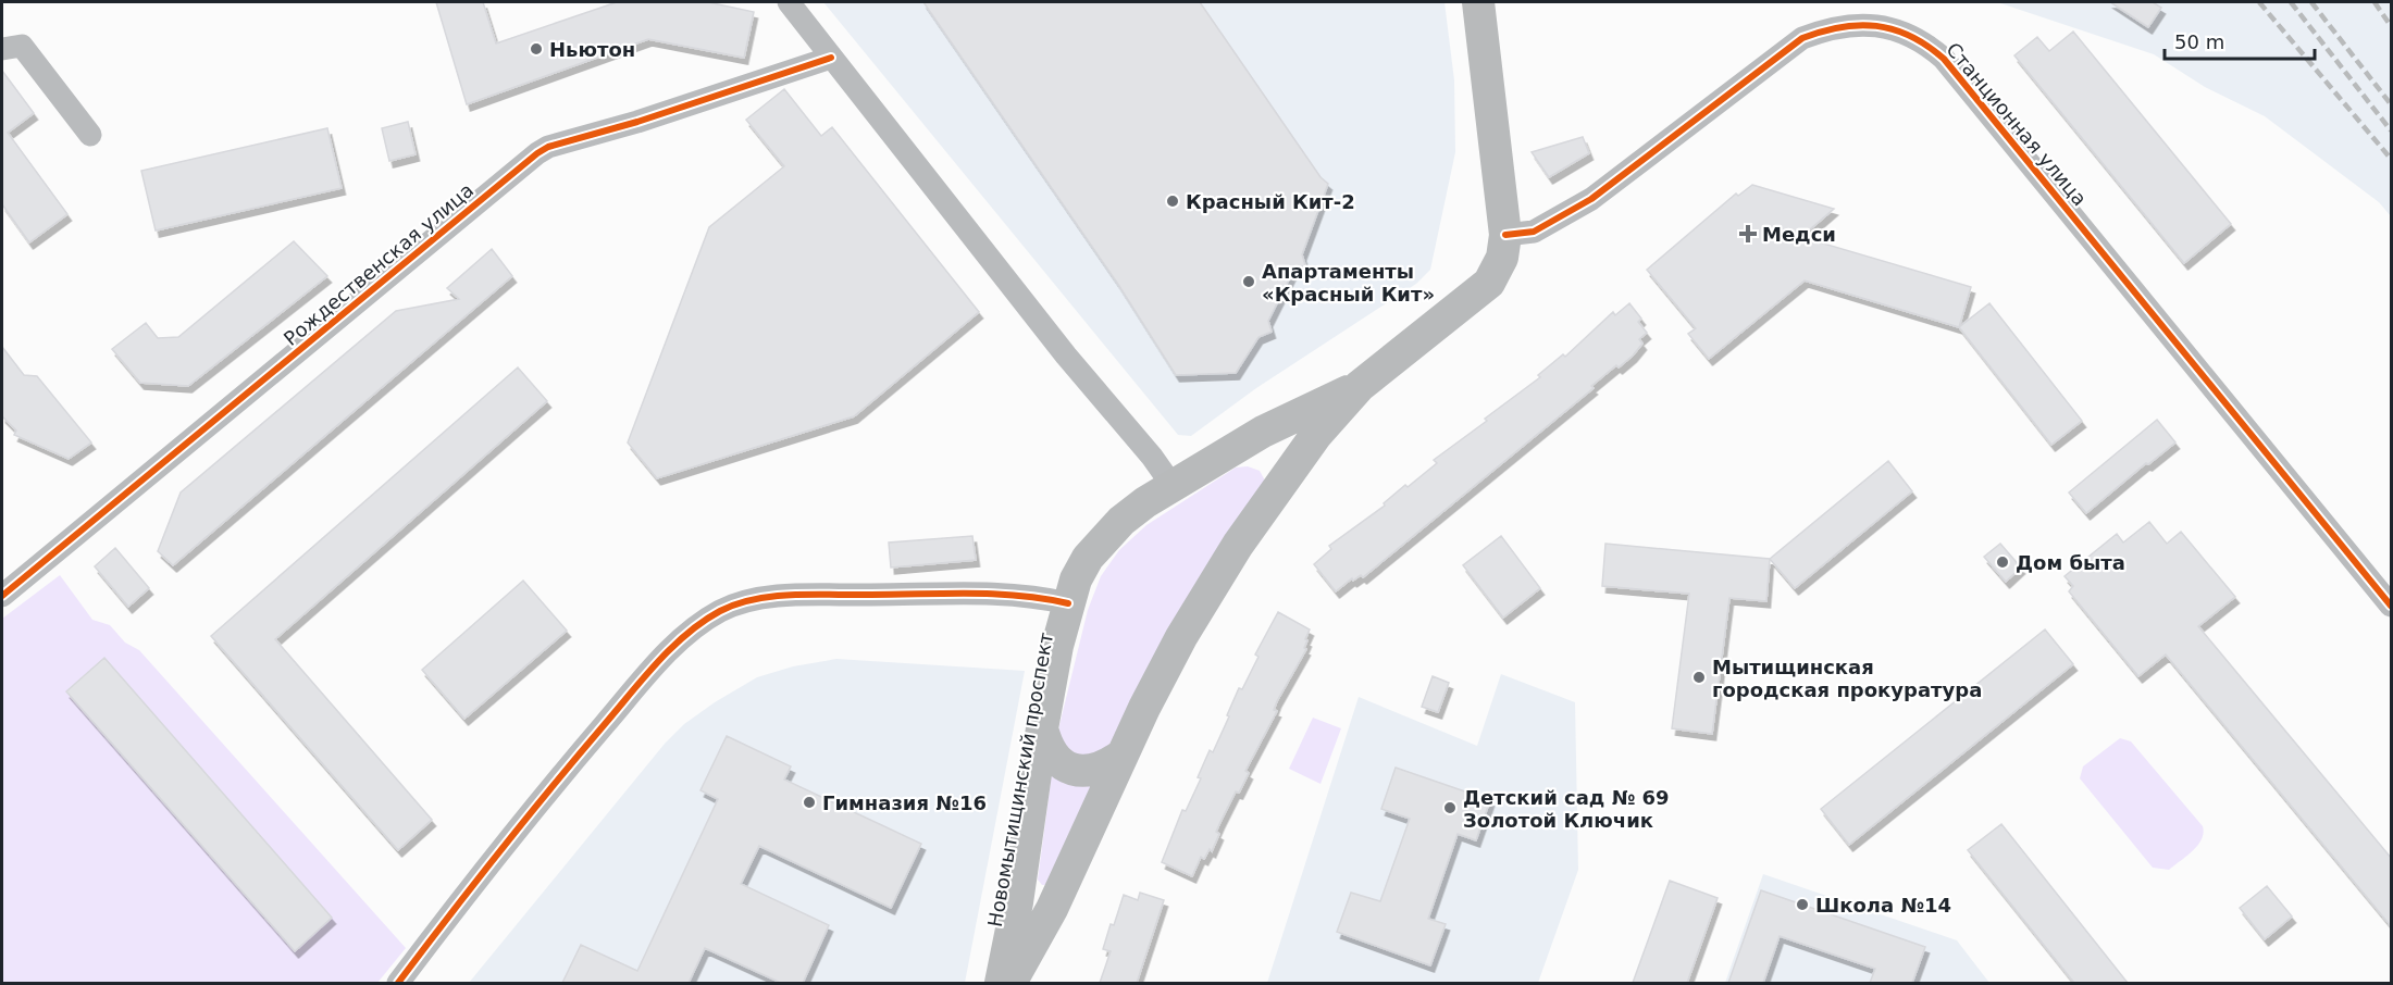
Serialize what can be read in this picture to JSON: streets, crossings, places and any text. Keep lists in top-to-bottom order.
{
  "streets": {
    "main road": ["Новомытищинский проспект"],
    "street": ["Станционная улица", "Рождественская улица"]
  },
  "crossings": [
    ["Станционная улица", "Новомытищинский проспект"]
  ],
  "places": {
    "other": [
      "Ньютон",
      "Красный Кит-2",
      "Апартаменты «Красный Кит»",
      "Дом быта",
      "Мытищинская городская прокуратура",
      "Гимназия №16",
      "Детский сад № 69 Золотой Ключик",
      "Школа №14"
    ],
    "health": ["Медси"]
  },
  "scale_bar": "50 m"
}
